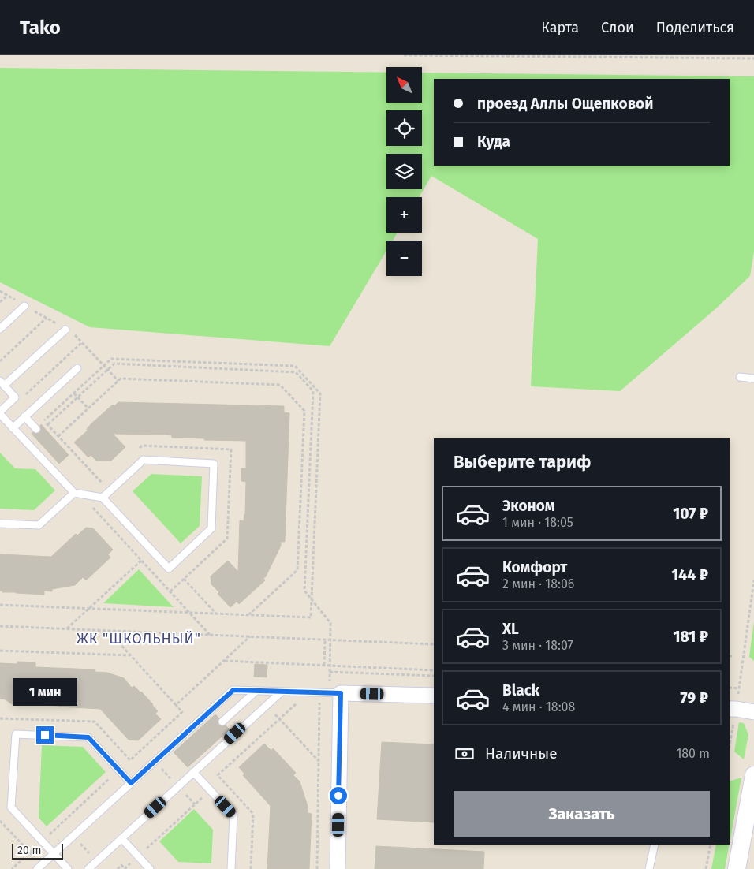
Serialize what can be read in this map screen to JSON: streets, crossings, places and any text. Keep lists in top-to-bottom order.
{
  "districts": ["ЖК \"ШКОЛЬНЫЙ\""],
  "scale_bar": "20 m",
  "north": "top left",
  "page": {
    "header": "Tako",
    "nav": ["Карта", "Слои", "Поделиться"],
    "map_buttons": ["+", "−"],
    "banner": ["проезд Аллы Ощепковой", "Куда"],
    "heading": "Выберите тариф",
    "list": [
      {
        "name": "Эконом",
        "note": "1 мин · 18:05",
        "value": "107 ₽"
      },
      {
        "name": "Комфорт",
        "note": "2 мин · 18:06",
        "value": "144 ₽"
      },
      {
        "name": "XL",
        "note": "3 мин · 18:07",
        "value": "181 ₽"
      },
      {
        "name": "Black",
        "note": "4 мин · 18:08",
        "value": "79 ₽"
      }
    ],
    "bubble": "1 мин",
    "pay": ["Наличные", "180 m"],
    "buttons": "Заказать",
    "scale": "20 m"
  }
}
